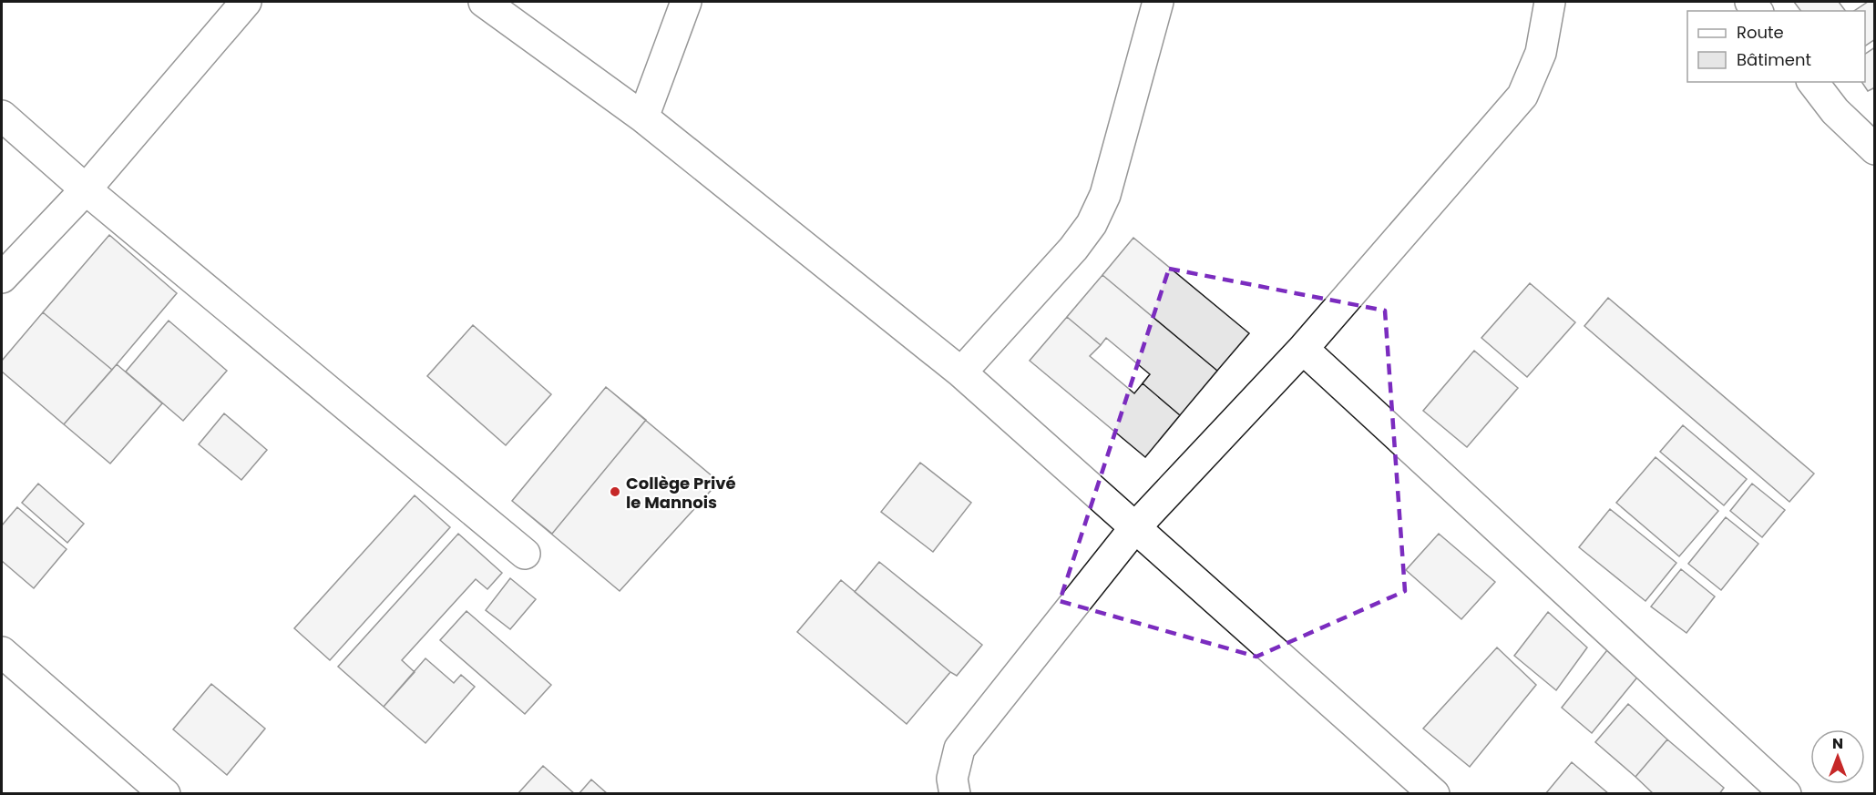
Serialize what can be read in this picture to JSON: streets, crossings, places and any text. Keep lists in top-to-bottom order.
{
  "places": ["Collège Privé le Mannois"],
  "legend": ["Route", "Bâtiment"],
  "north": "top"
}
